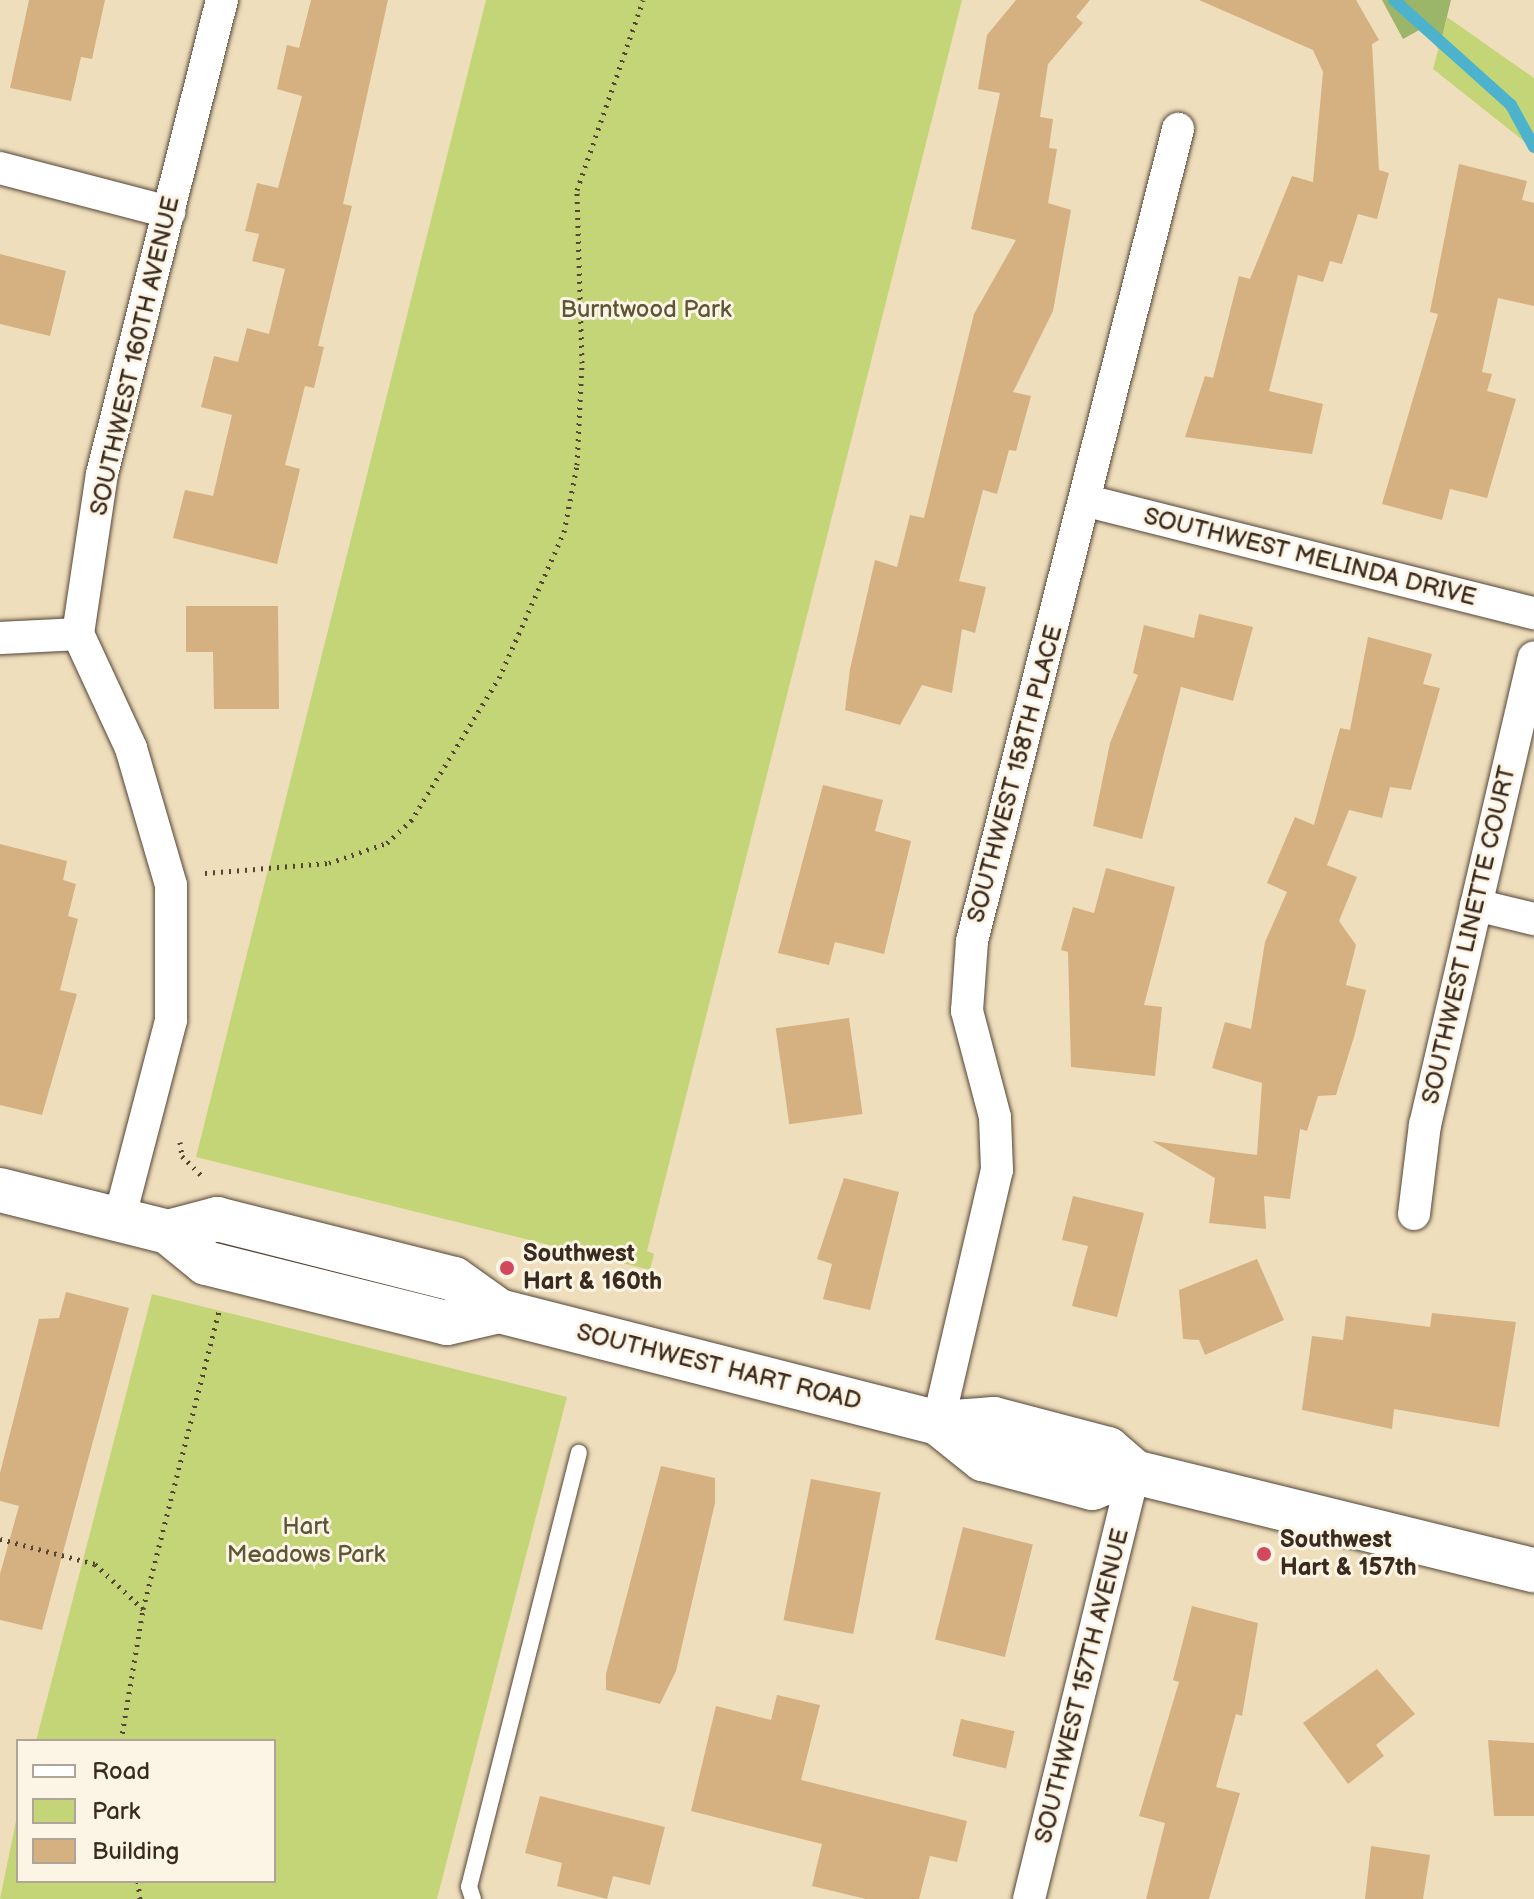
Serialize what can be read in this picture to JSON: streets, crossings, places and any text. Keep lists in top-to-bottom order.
{
  "streets": {
    "main road": ["SOUTHWEST HART ROAD"],
    "street": [
      "SOUTHWEST 160TH AVENUE",
      "SOUTHWEST MELINDA DRIVE",
      "SOUTHWEST 158TH PLACE",
      "SOUTHWEST LINETTE COURT",
      "SOUTHWEST 157TH AVENUE"
    ]
  },
  "crossings": [
    ["SOUTHWEST MELINDA DRIVE", "SOUTHWEST 158TH PLACE"],
    ["SOUTHWEST 158TH PLACE", "SOUTHWEST HART ROAD"],
    ["SOUTHWEST HART ROAD", "SOUTHWEST 157TH AVENUE"]
  ],
  "parks": ["Burntwood Park", "Hart Meadows Park"],
  "places": ["Southwest Hart & 160th", "Southwest Hart & 157th"],
  "legend": ["Road", "Park", "Building"]
}
